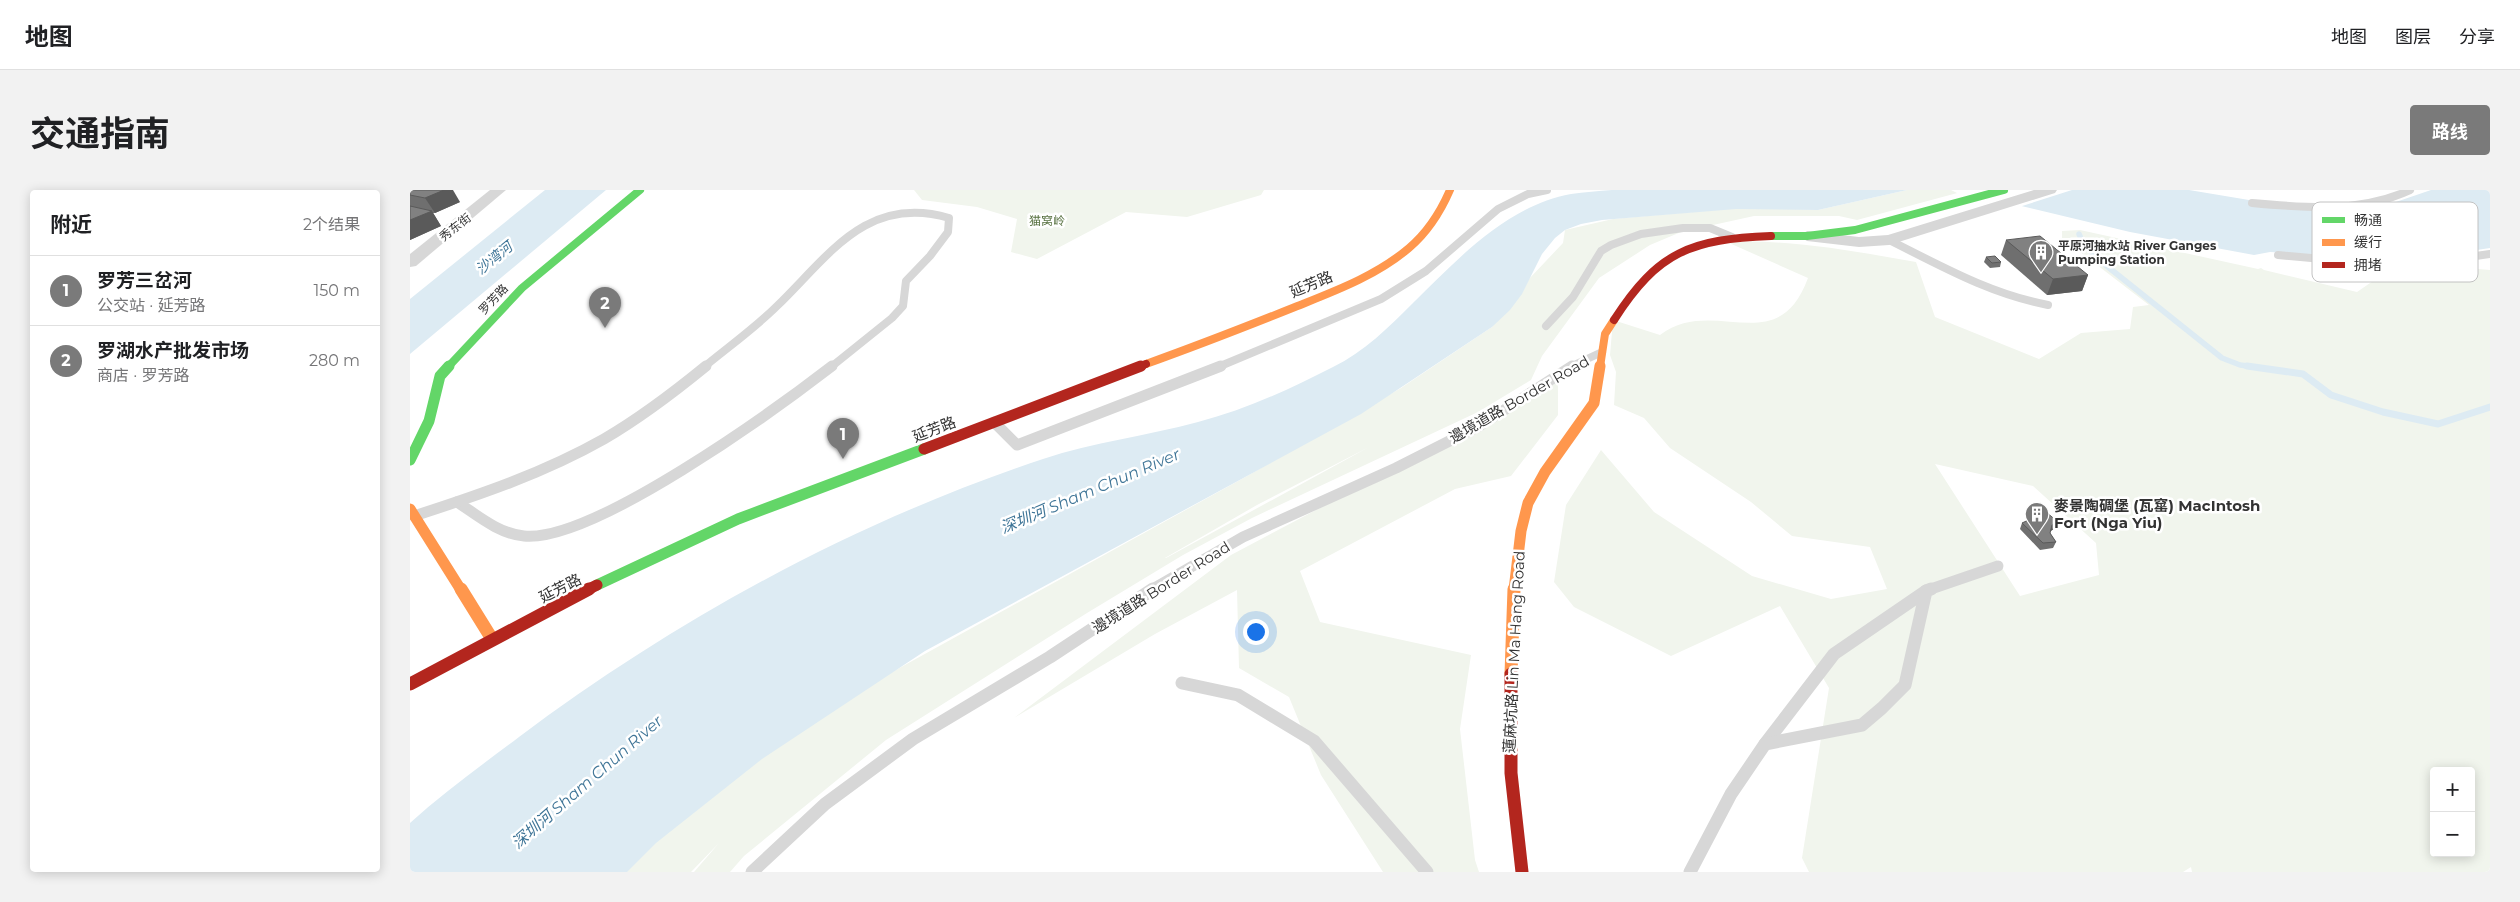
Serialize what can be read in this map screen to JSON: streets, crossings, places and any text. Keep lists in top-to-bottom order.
{
  "streets": {
    "main road": ["延芳路", "罗芳路", "蓮麻坑路 Lin Ma Hang Road"],
    "street": ["秀东街"],
    "lane": ["邊境道路 Border Road"]
  },
  "crossings": [
    ["邊境道路 Border Road", "蓮麻坑路 Lin Ma Hang Road"]
  ],
  "water": ["沙湾河", "深圳河 Sham Chun River"],
  "parks": ["猫窝岭"],
  "places": {
    "building": ["平原河抽水站 River Ganges Pumping Station", "麥景陶碉堡 (瓦窰) MacIntosh Fort (Nga Yiu)"]
  },
  "legend": ["畅通", "缓行", "拥堵"],
  "page": {
    "header": "地图",
    "nav": ["地图", "图层", "分享"],
    "title": "交通指南",
    "buttons": "路线",
    "heading": ["附近", "2个结果"],
    "list": [
      {
        "mark": "1",
        "name": "罗芳三岔河",
        "note": "公交站 · 延芳路",
        "value": "150 m"
      },
      {
        "mark": "2",
        "name": "罗湖水产批发市场",
        "note": "商店 · 罗芳路",
        "value": "280 m"
      }
    ],
    "pins": ["2", "1"],
    "map_buttons": ["+", "−"]
  }
}
